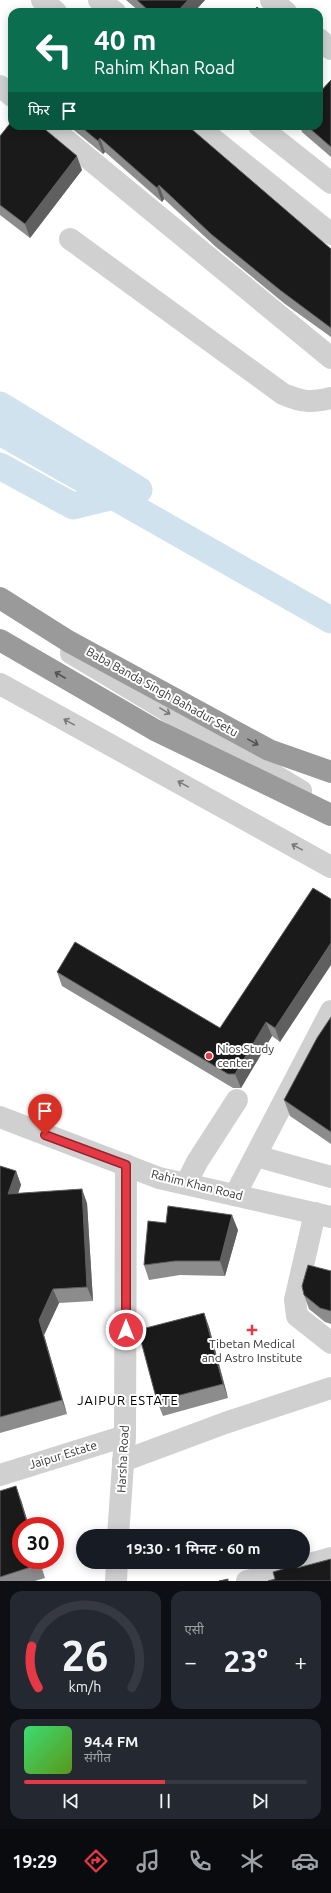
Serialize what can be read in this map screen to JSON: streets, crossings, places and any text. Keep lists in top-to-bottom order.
{
  "streets": {
    "highway": ["Baba Banda Singh Bahadur Setu"],
    "street": ["Rahim Khan Road", "Jaipur Estate", "Harsha Road"]
  },
  "crossings": [
    ["Rahim Khan Road", "Harsha Road"],
    ["Jaipur Estate", "Harsha Road"]
  ],
  "districts": ["JAIPUR ESTATE"],
  "places": {
    "other": ["Nios Study center"],
    "health": ["Tibetan Medical and Astro Institute"]
  },
  "page": {
    "turn": ["40 m", "Rahim Khan Road"],
    "then": "फिर",
    "limit": "30",
    "trip": "19:30 · 1 मिनट · 60 m",
    "tile": "एसी",
    "heat": ["−", "23°", "+"],
    "song": ["94.4 FM", "संगीत"],
    "tabs": "19:29",
    "gauge": ["26", "km/h"]
  }
}
